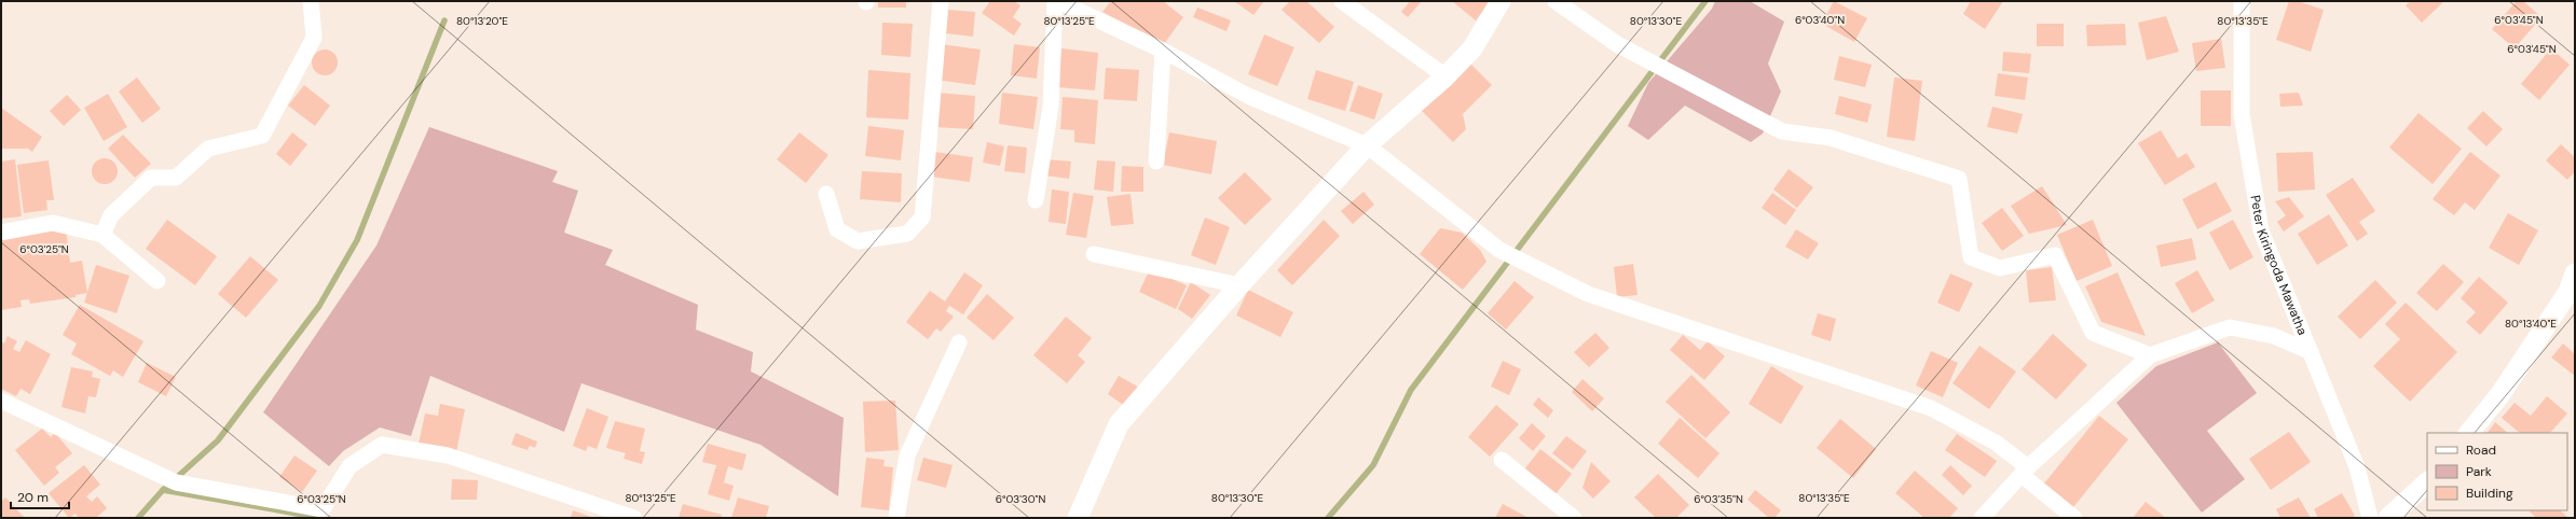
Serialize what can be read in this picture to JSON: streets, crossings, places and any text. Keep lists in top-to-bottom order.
{
  "streets": {
    "street": ["Peter Kiringoda Mawatha"]
  },
  "legend": ["Road", "Park", "Building"],
  "scale_bar": "20 m",
  "coordinates": [
    "6°03'40\"N",
    "6°03'45\"N",
    "80°13'20\"E",
    "80°13'25\"E",
    "80°13'30\"E",
    "80°13'35\"E",
    "6°03'25\"N",
    "80°13'40\"E",
    "6°03'30\"N",
    "6°03'35\"N"
  ]
}
